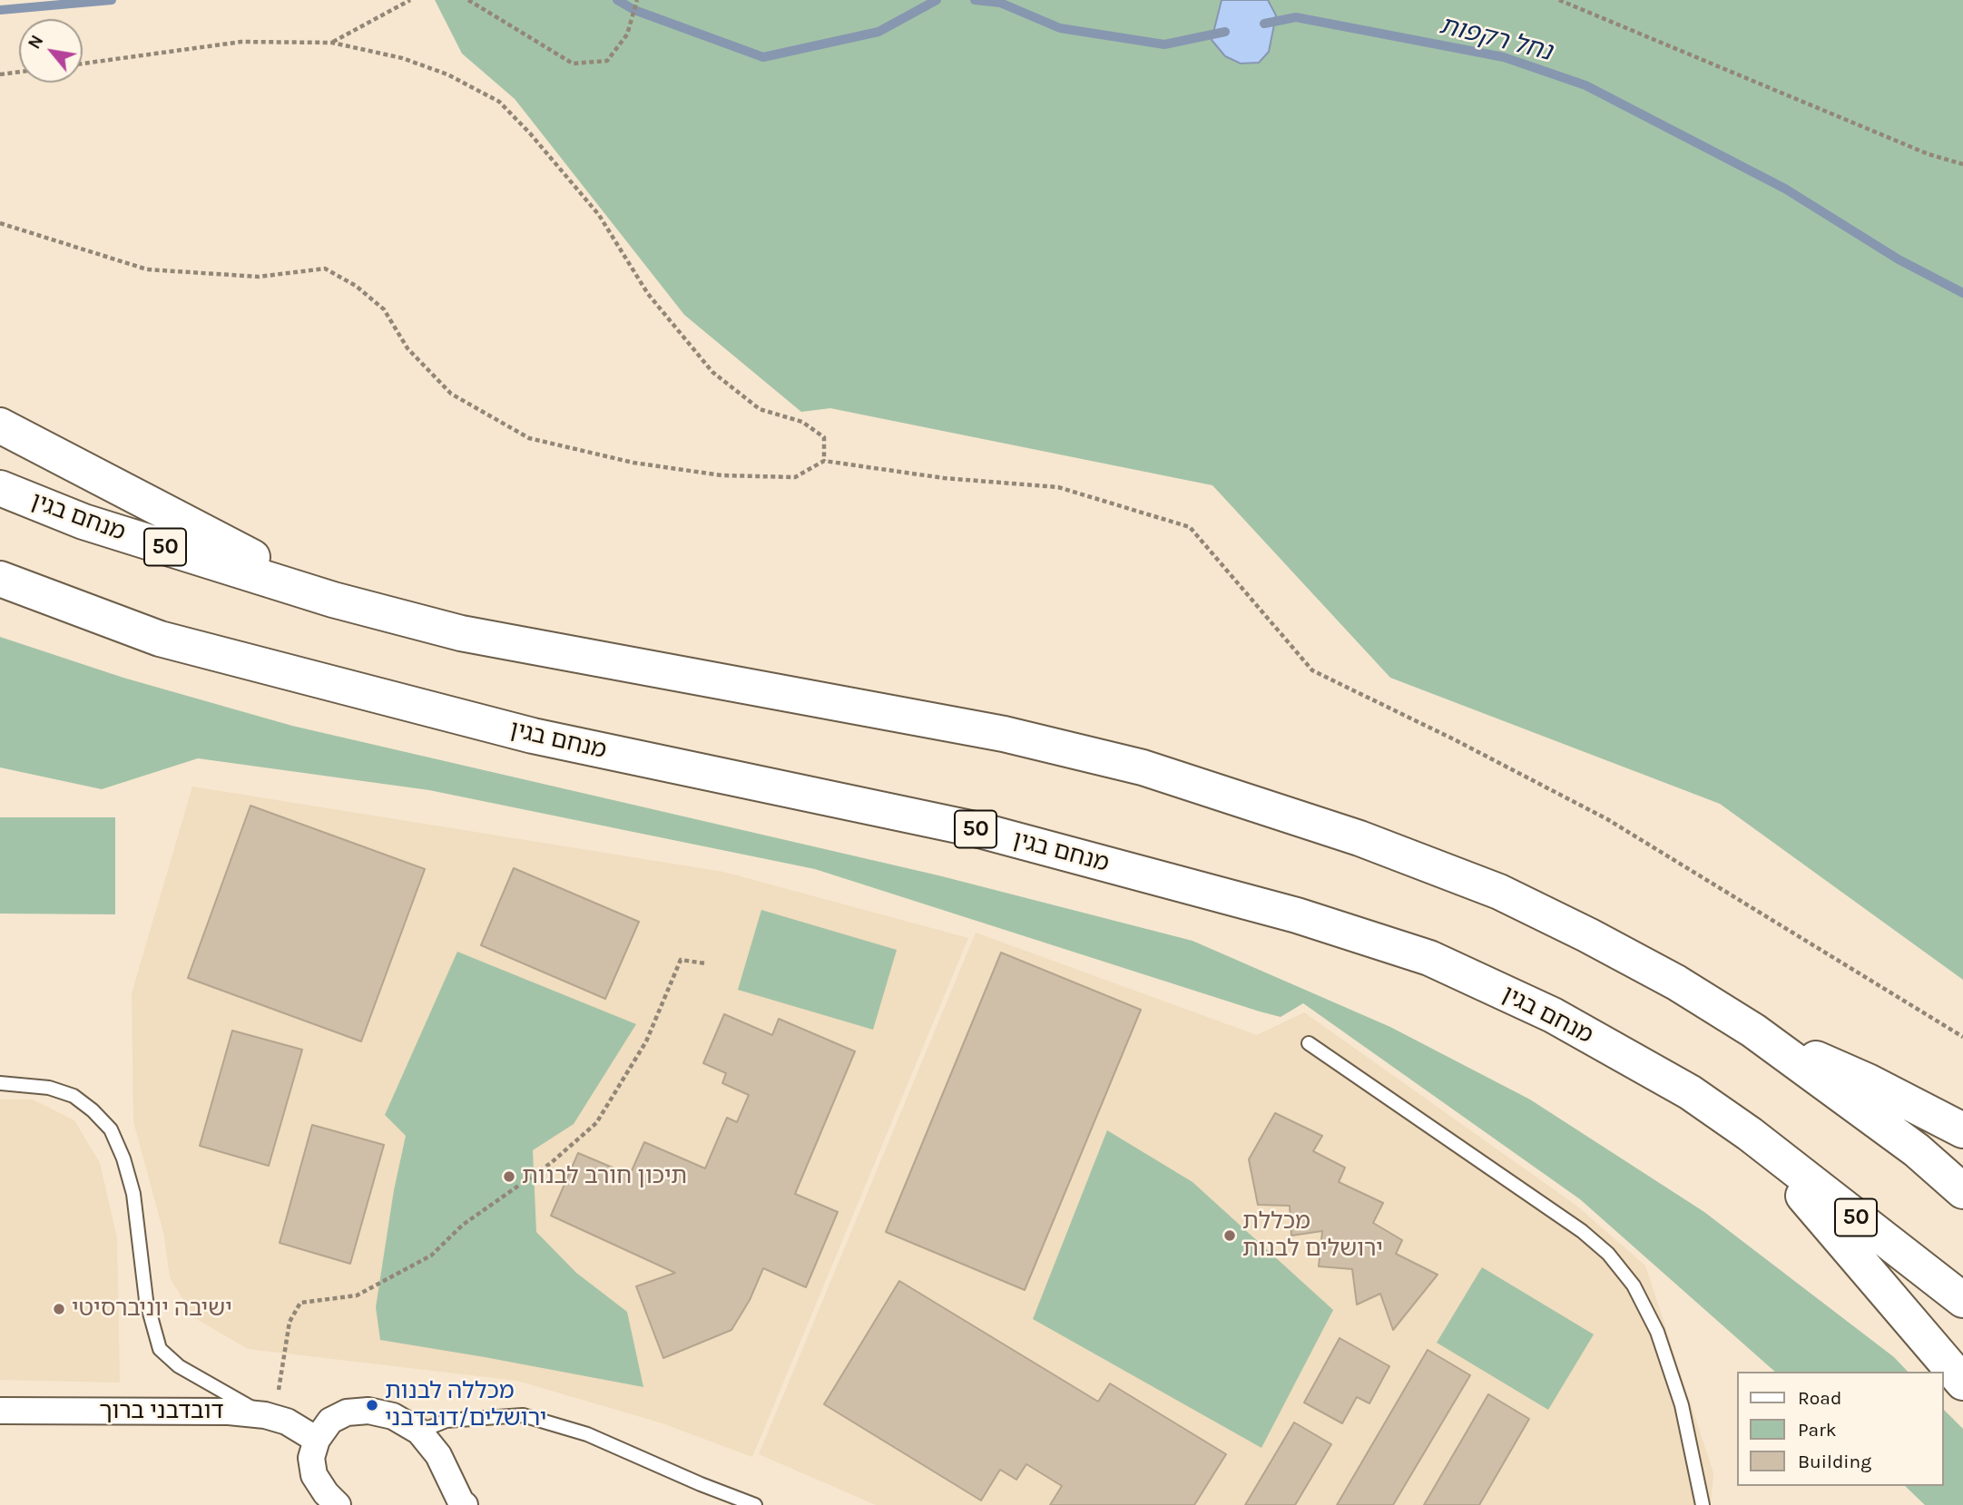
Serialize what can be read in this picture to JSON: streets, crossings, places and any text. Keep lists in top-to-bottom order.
{
  "streets": {
    "highway": ["מנחם בגין", "50"],
    "street": ["דובדבני ברוך"]
  },
  "water": ["נחל רקפות"],
  "places": [
    "תיכון חורב לבנות",
    "מכללת ירושלים לבנות",
    "ישיבה יוניברסיטי",
    "מכללה לבנות ירושלים/דובדבני"
  ],
  "legend": ["Road", "Park", "Building"],
  "north": "top left"
}
